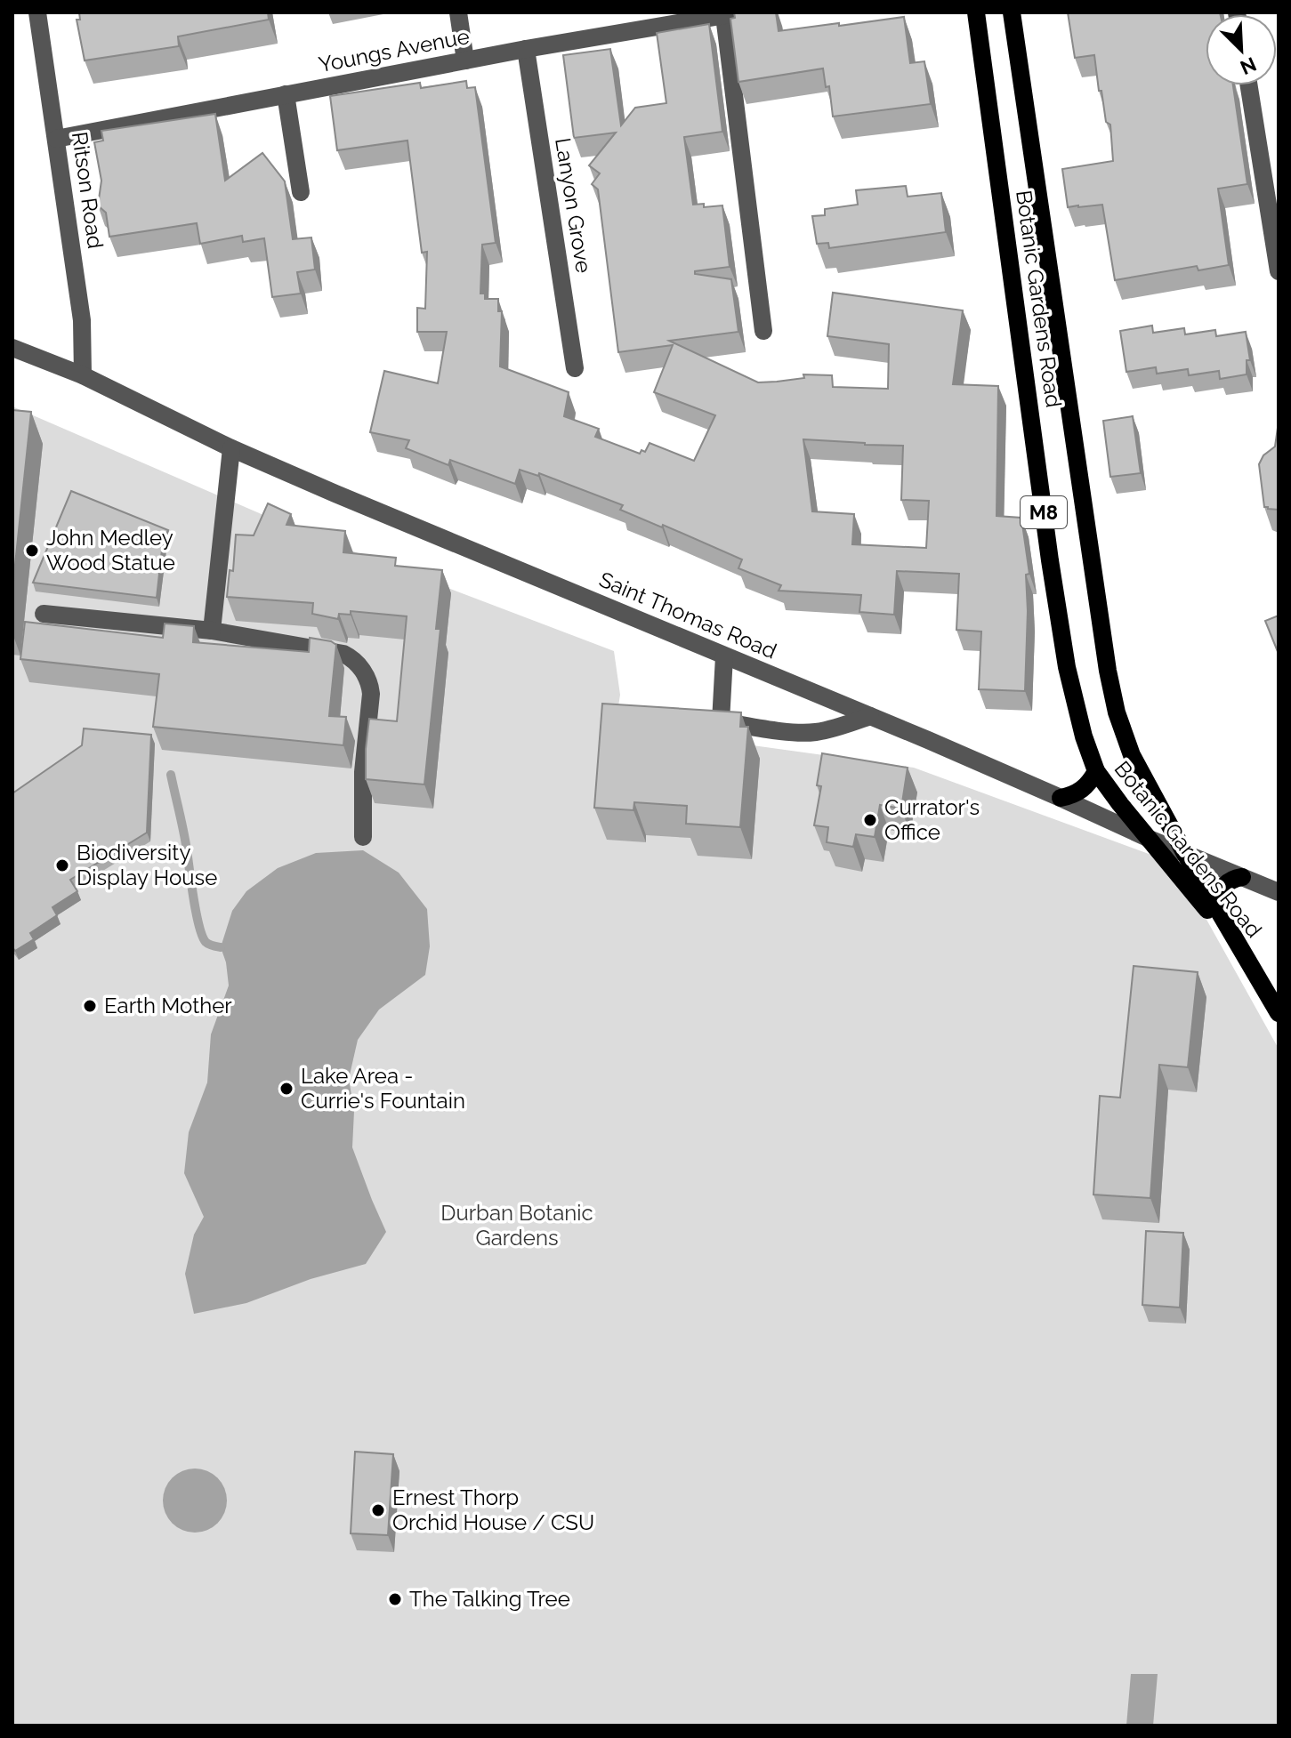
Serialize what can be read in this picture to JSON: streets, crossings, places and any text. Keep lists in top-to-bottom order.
{
  "streets": {
    "main road": ["Botanic Gardens Road", "M8"],
    "street": [
      "Youngs Avenue",
      "Ritson Road",
      "Lanyon Grove",
      "Saint Thomas Road"
    ]
  },
  "crossings": [
    ["Youngs Avenue", "Ritson Road"],
    ["Youngs Avenue", "Lanyon Grove"],
    ["Ritson Road", "Saint Thomas Road"],
    ["Botanic Gardens Road", "M8"],
    ["Botanic Gardens Road", "Saint Thomas Road"]
  ],
  "parks": ["Durban Botanic Gardens"],
  "places": [
    "John Medley Wood Statue",
    "Currator's Office",
    "Biodiversity Display House",
    "Earth Mother",
    "Lake Area - Currie's Fountain",
    "Ernest Thorp Orchid House / CSU",
    "The Talking Tree"
  ],
  "north": "bottom right"
}
